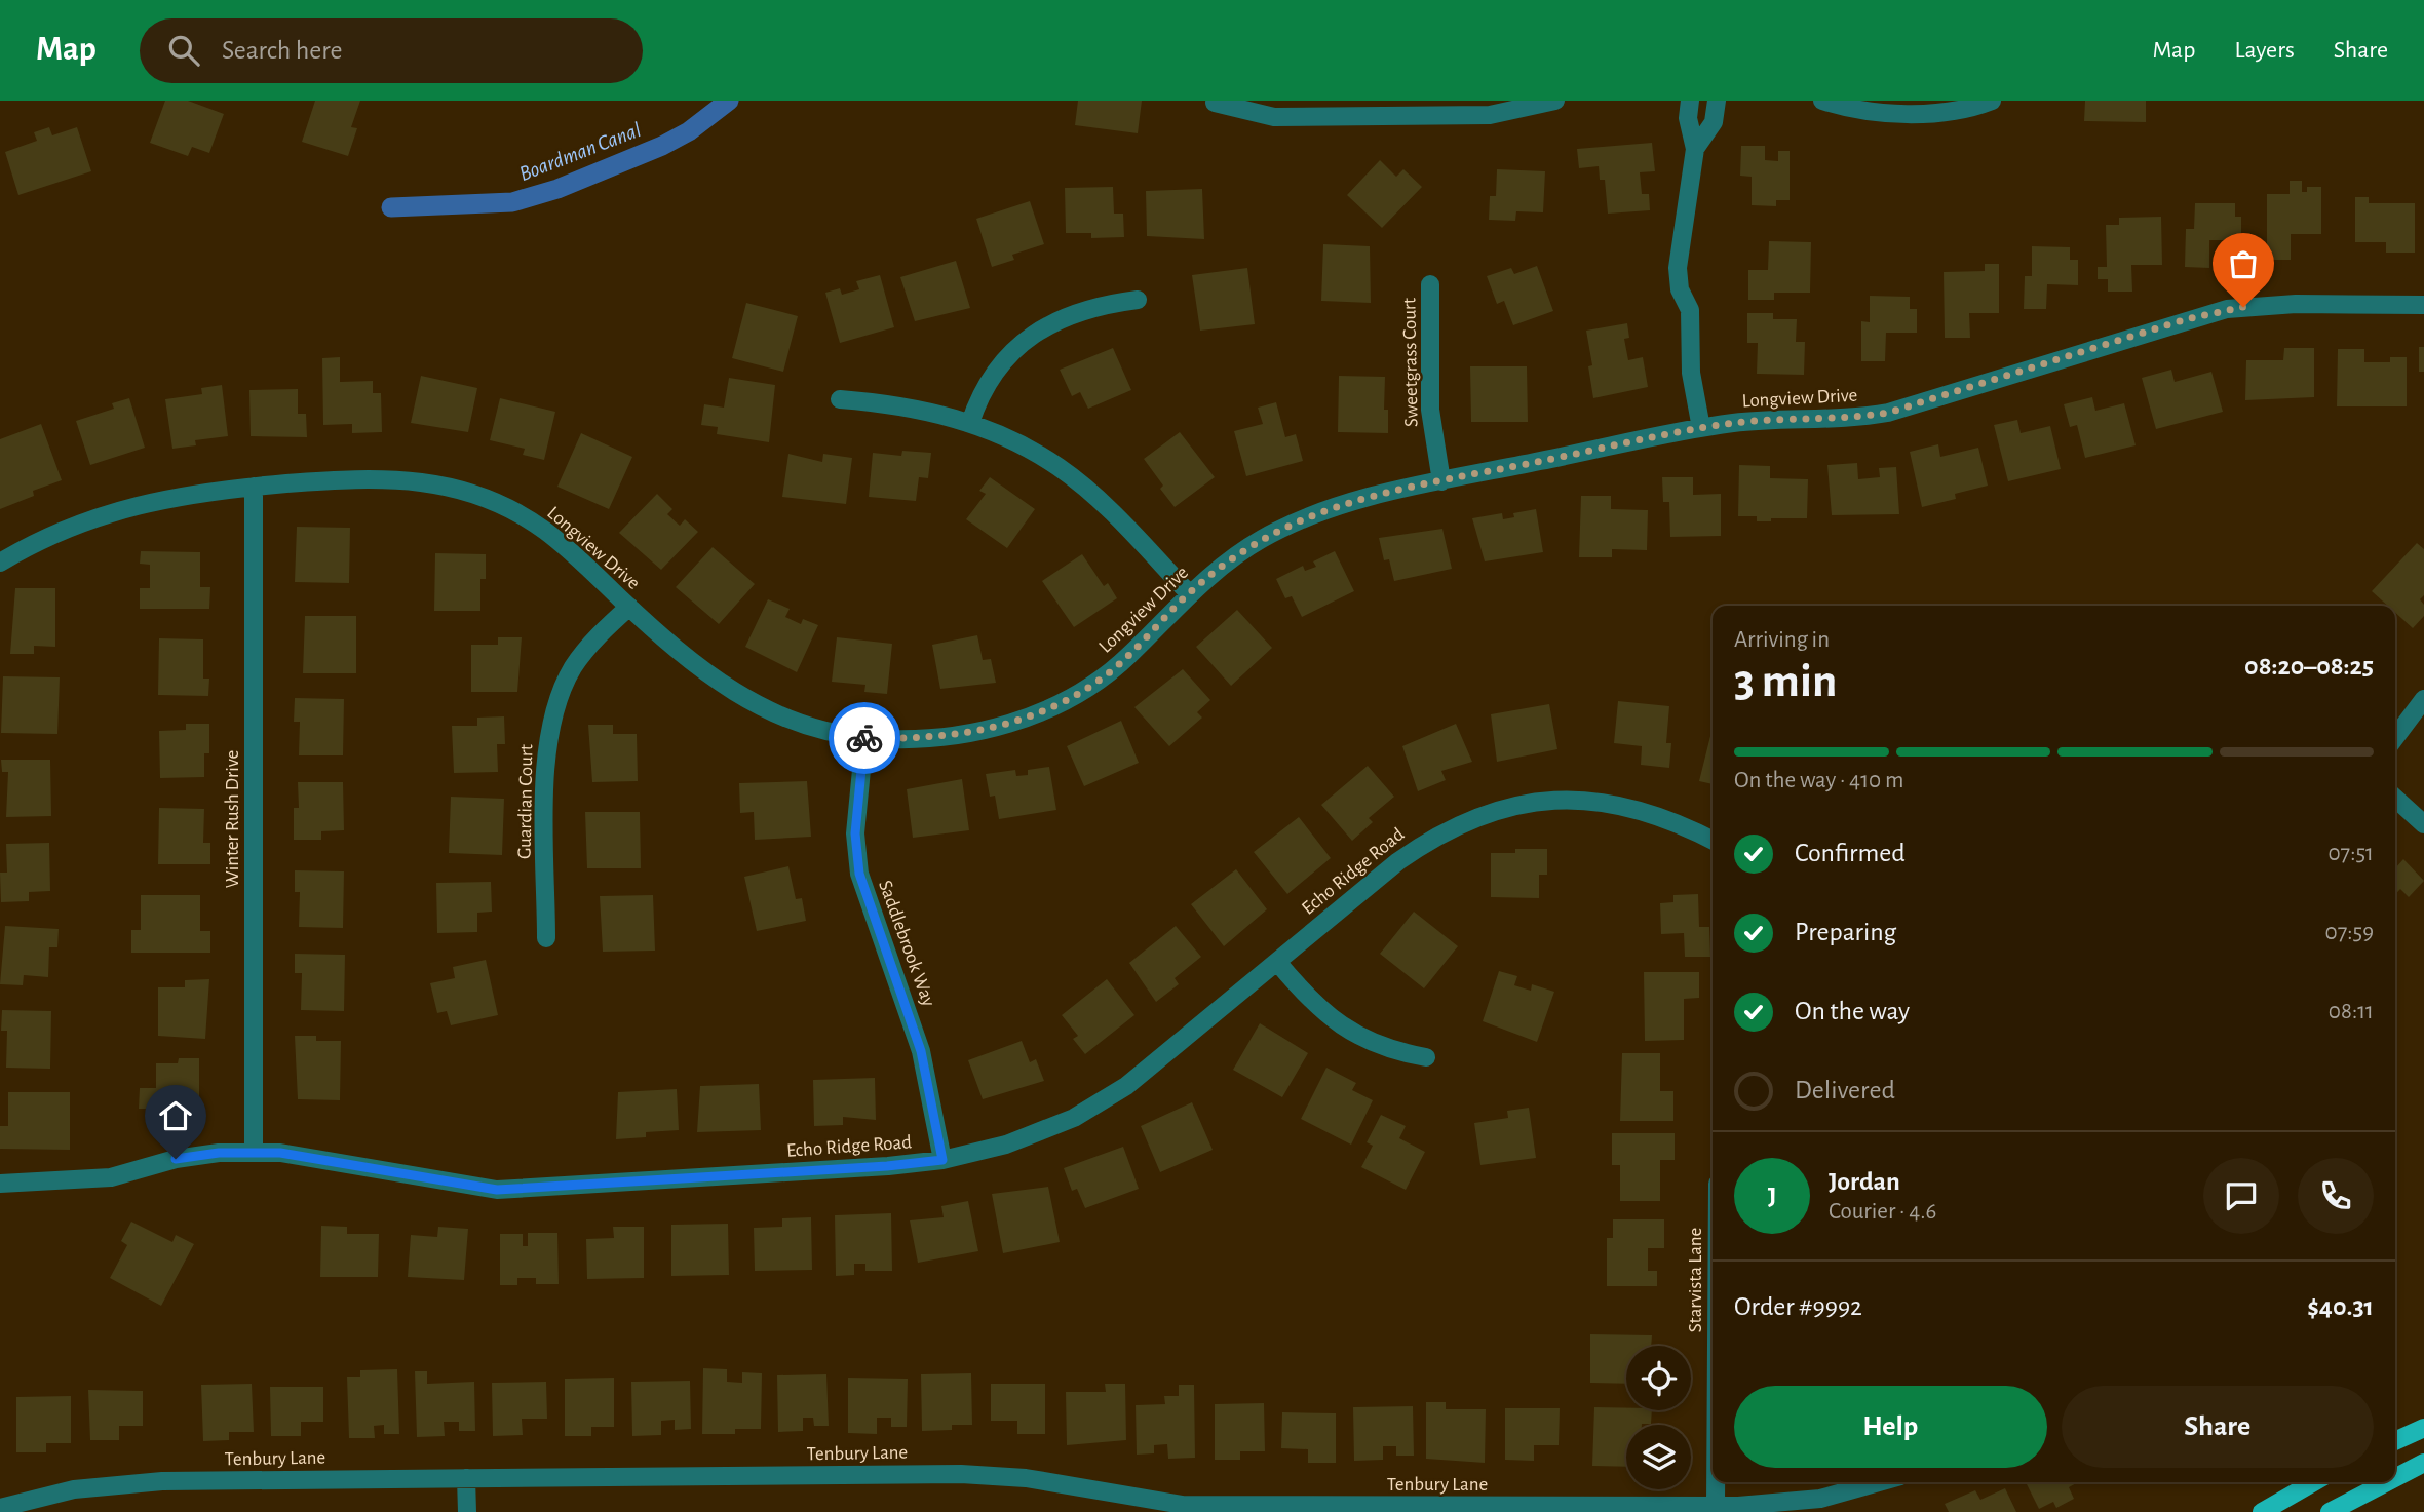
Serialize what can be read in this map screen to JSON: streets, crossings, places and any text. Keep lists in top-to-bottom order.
{
  "streets": {
    "street": [
      "Sweetgrass Court",
      "Longview Drive",
      "Guardian Court",
      "Winter Rush Drive",
      "Echo Ridge Road",
      "Saddlebrook Way",
      "Starvista Lane",
      "Tenbury Lane"
    ]
  },
  "crossings": [
    ["Sweetgrass Court", "Longview Drive"],
    ["Longview Drive", "Guardian Court"],
    ["Longview Drive", "Winter Rush Drive"],
    ["Longview Drive", "Saddlebrook Way"],
    ["Winter Rush Drive", "Echo Ridge Road"],
    ["Echo Ridge Road", "Saddlebrook Way"],
    ["Starvista Lane", "Tenbury Lane"]
  ],
  "water": ["Boardman Canal"],
  "page": {
    "header": "Map",
    "search": "Search here",
    "nav": ["Map", "Layers", "Share"],
    "heading": ["3 min", "Arriving in", "08:20–08:25"],
    "panel": [
      "Jordan",
      "Courier · 4.6",
      "Order #9992",
      "$40.31"
    ],
    "bar": "On the way · 410 m",
    "list": [
      ["Confirmed", "07:51"],
      ["Preparing", "07:59"],
      ["On the way", "08:11"],
      "Delivered"
    ],
    "round": "J",
    "buttons": ["Help", "Share"]
  }
}
